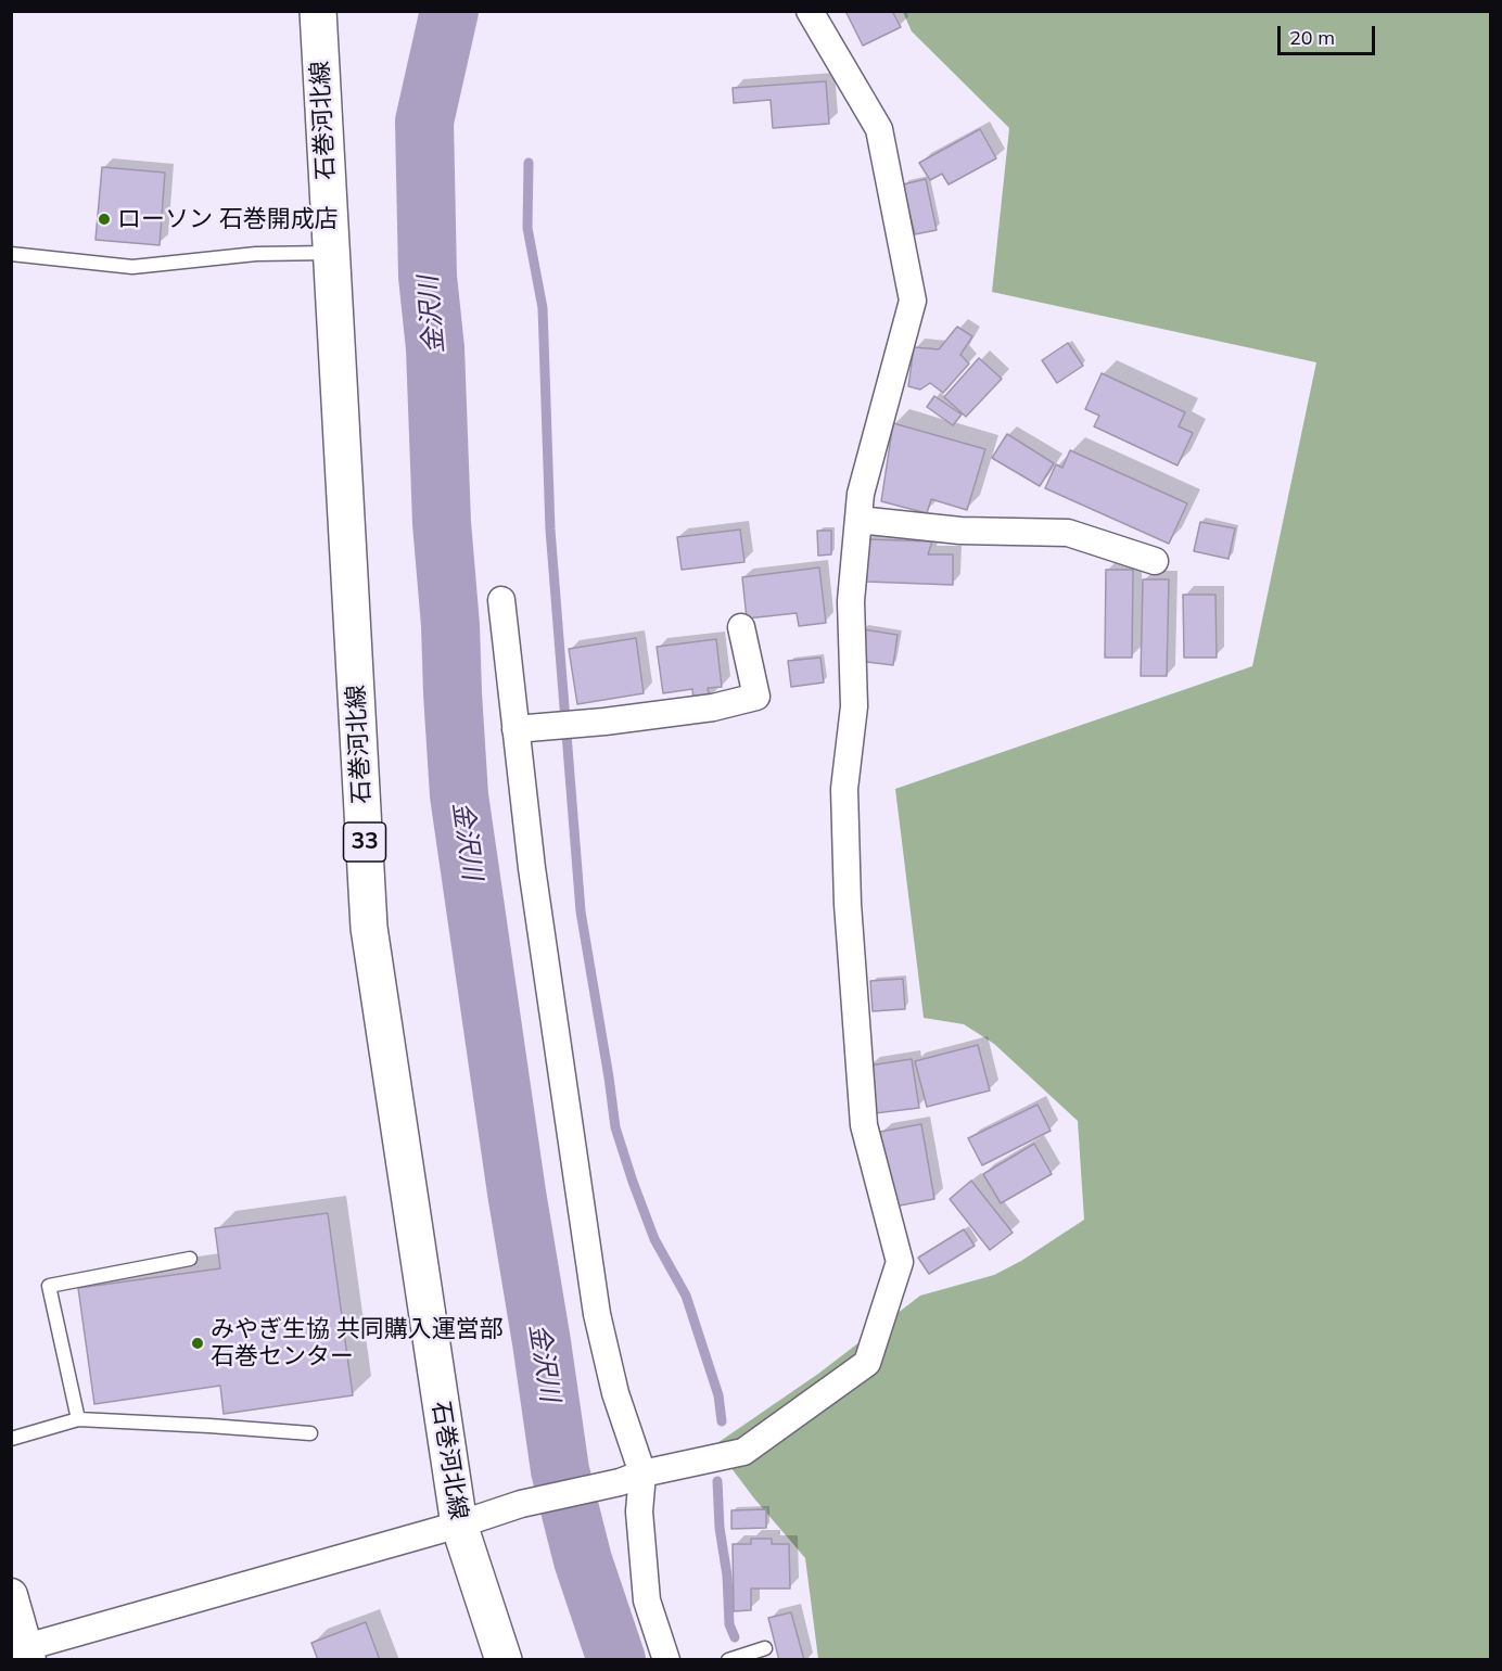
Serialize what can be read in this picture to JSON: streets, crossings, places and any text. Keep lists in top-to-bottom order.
{
  "streets": {
    "main road": ["石巻河北線", "33"]
  },
  "water": ["金沢川"],
  "places": ["ローソン 石巻開成店", "みやぎ生協 共同購入運営部 石巻センター"],
  "scale_bar": "20 m"
}
